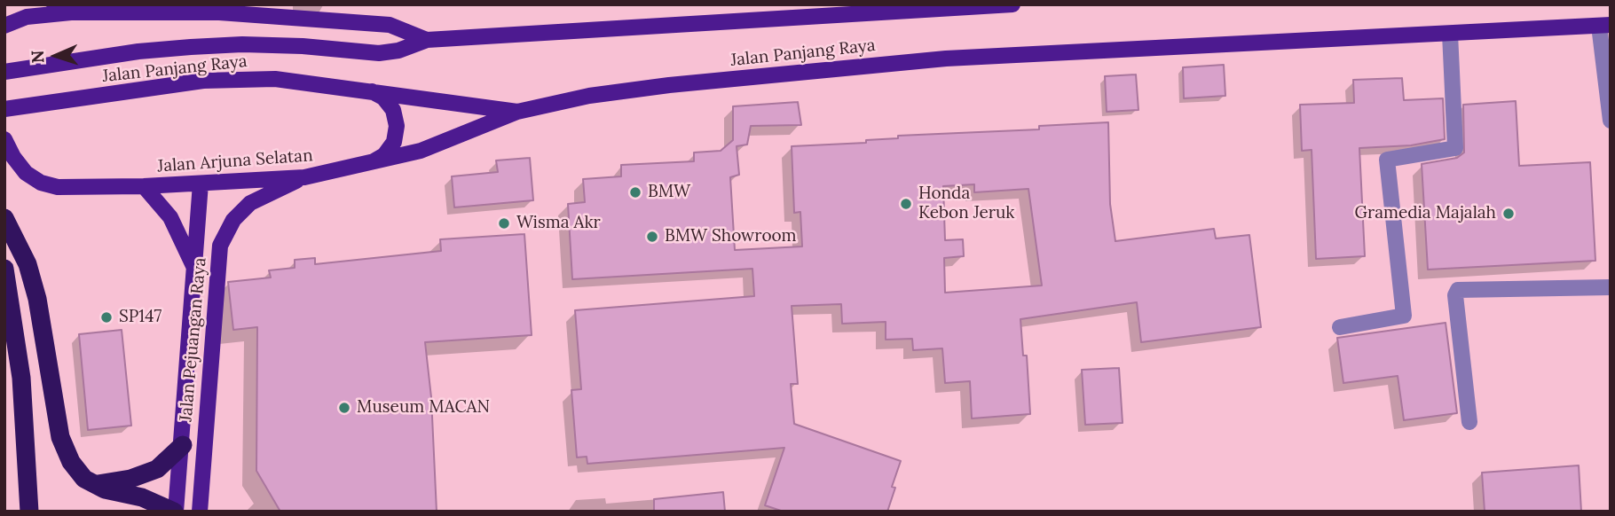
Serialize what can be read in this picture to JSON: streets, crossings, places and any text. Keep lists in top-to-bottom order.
{
  "streets": {
    "main road": ["Jalan Panjang Raya", "Jalan Arjuna Selatan", "Jalan Pejuangan Raya"]
  },
  "crossings": [
    ["Jalan Panjang Raya", "Jalan Arjuna Selatan"],
    ["Jalan Arjuna Selatan", "Jalan Pejuangan Raya"]
  ],
  "places": [
    "BMW",
    "Honda Kebon Jeruk",
    "Gramedia Majalah",
    "Wisma Akr",
    "BMW Showroom",
    "SP147",
    "Museum MACAN"
  ],
  "north": "left"
}
